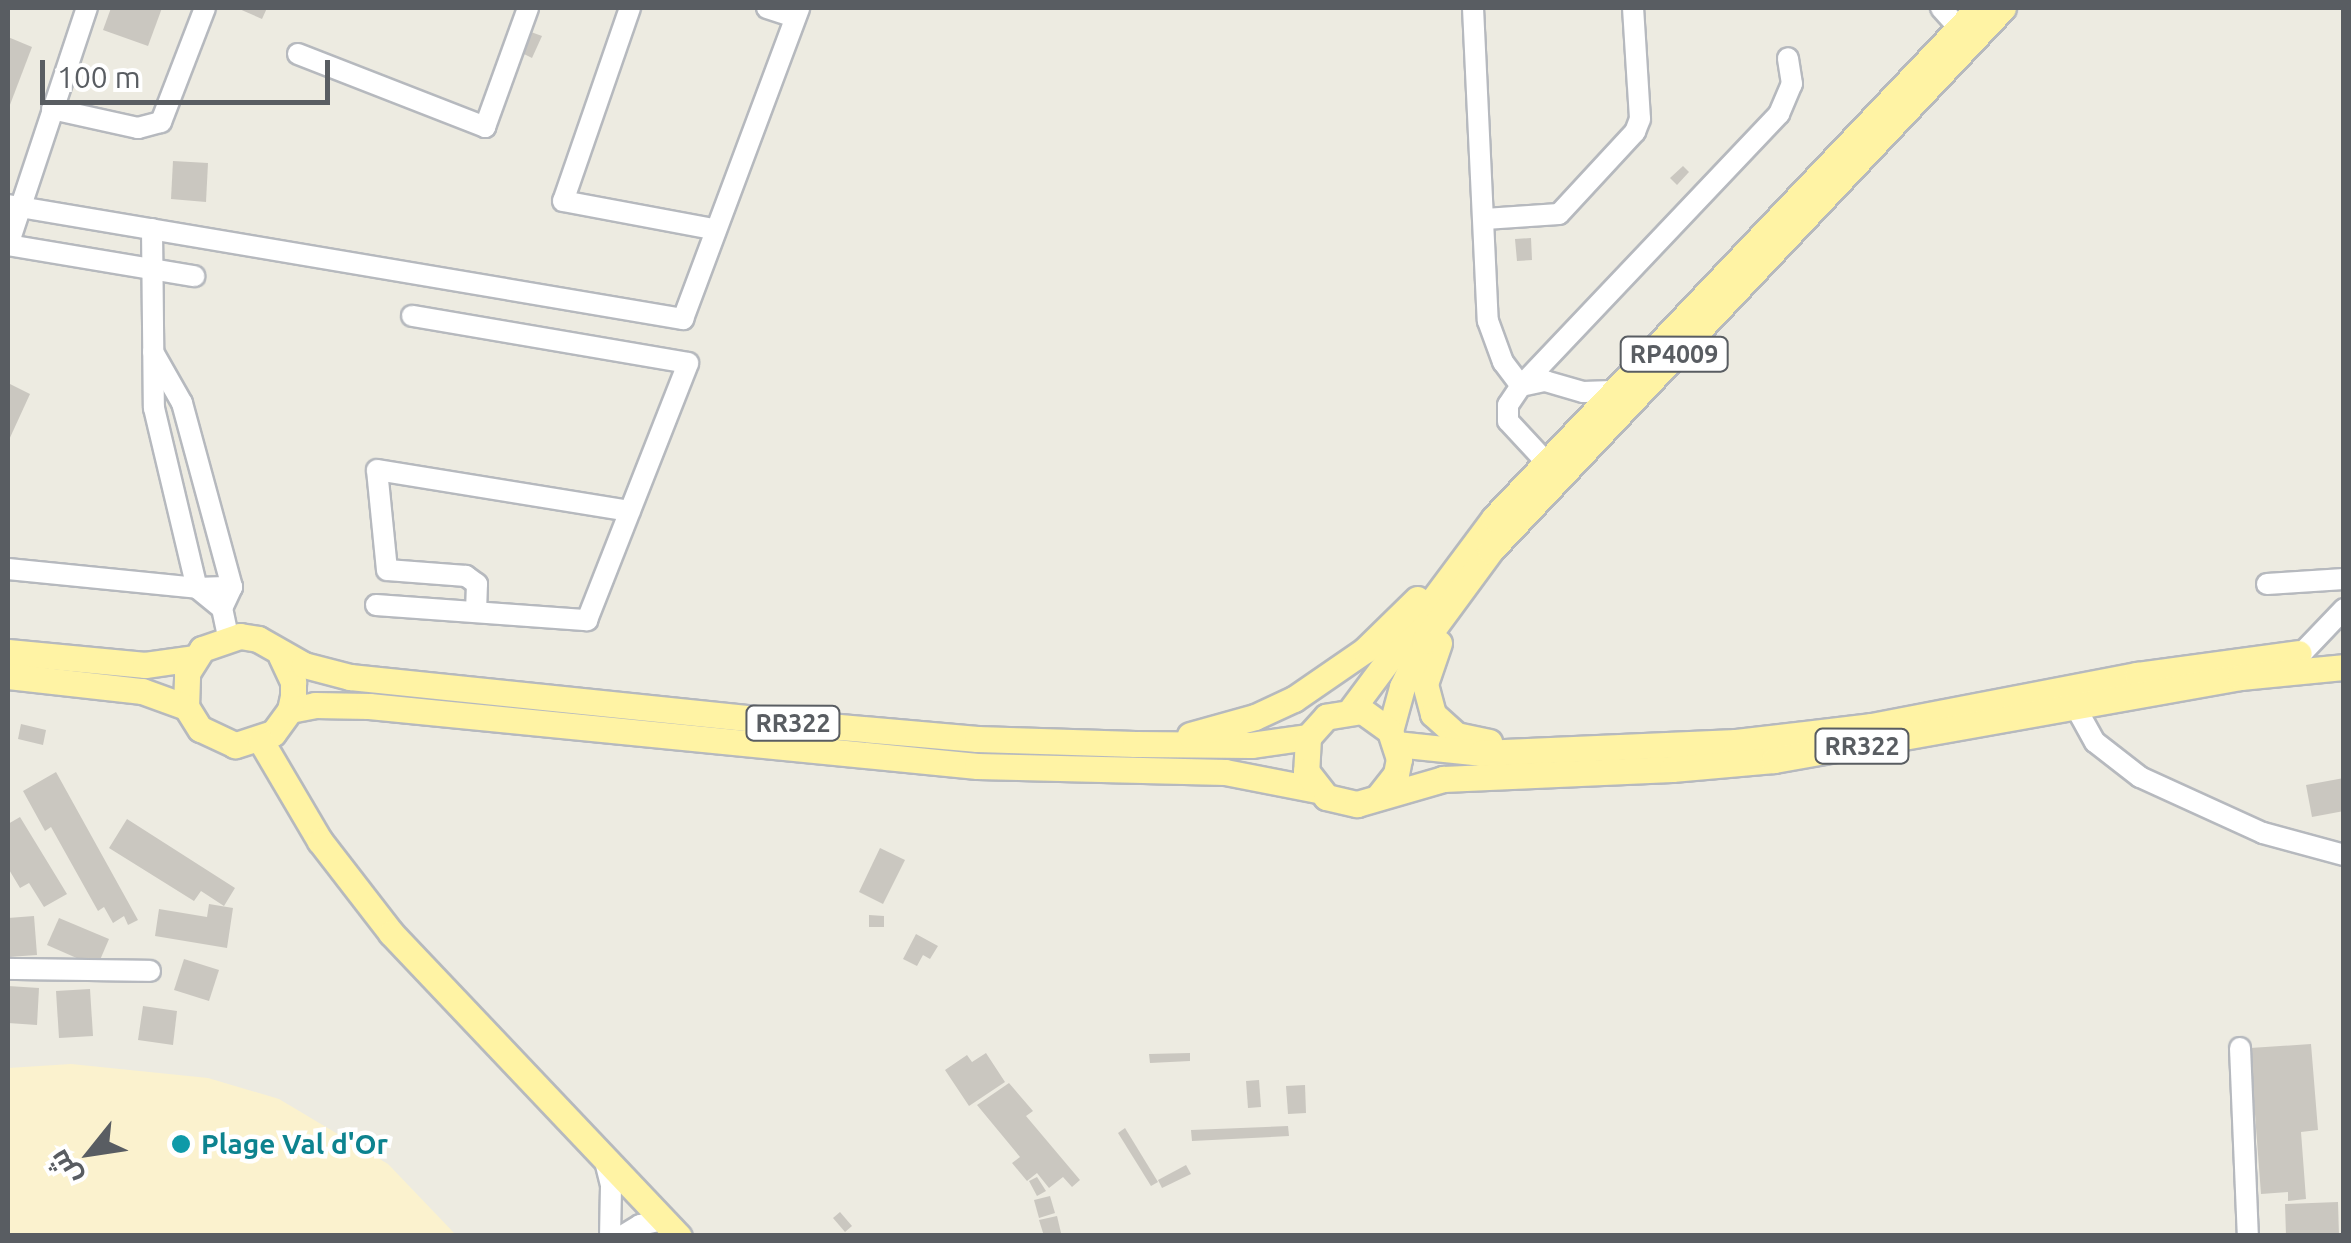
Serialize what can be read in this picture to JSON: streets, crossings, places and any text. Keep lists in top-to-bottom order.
{
  "streets": {
    "main road": ["RP4009", "RR322"]
  },
  "crossings": [
    ["RP4009", "RR322"]
  ],
  "places": ["Plage Val d'Or"],
  "scale_bar": "100 m",
  "north": "bottom left"
}
